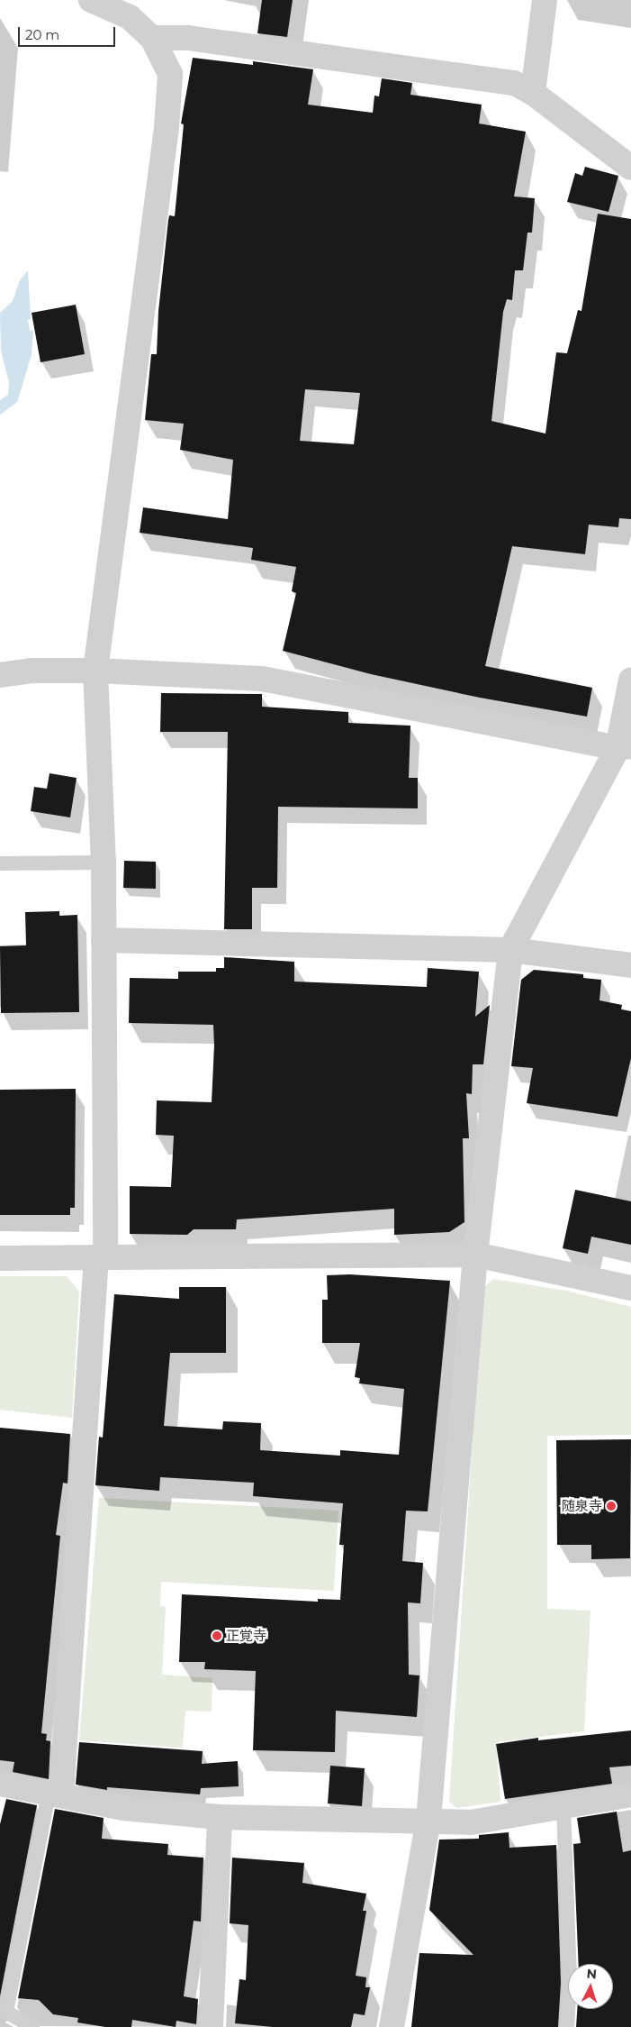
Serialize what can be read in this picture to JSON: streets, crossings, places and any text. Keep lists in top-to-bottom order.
{
  "places": ["随泉寺", "正覚寺"],
  "scale_bar": "20 m",
  "north": "top"
}
